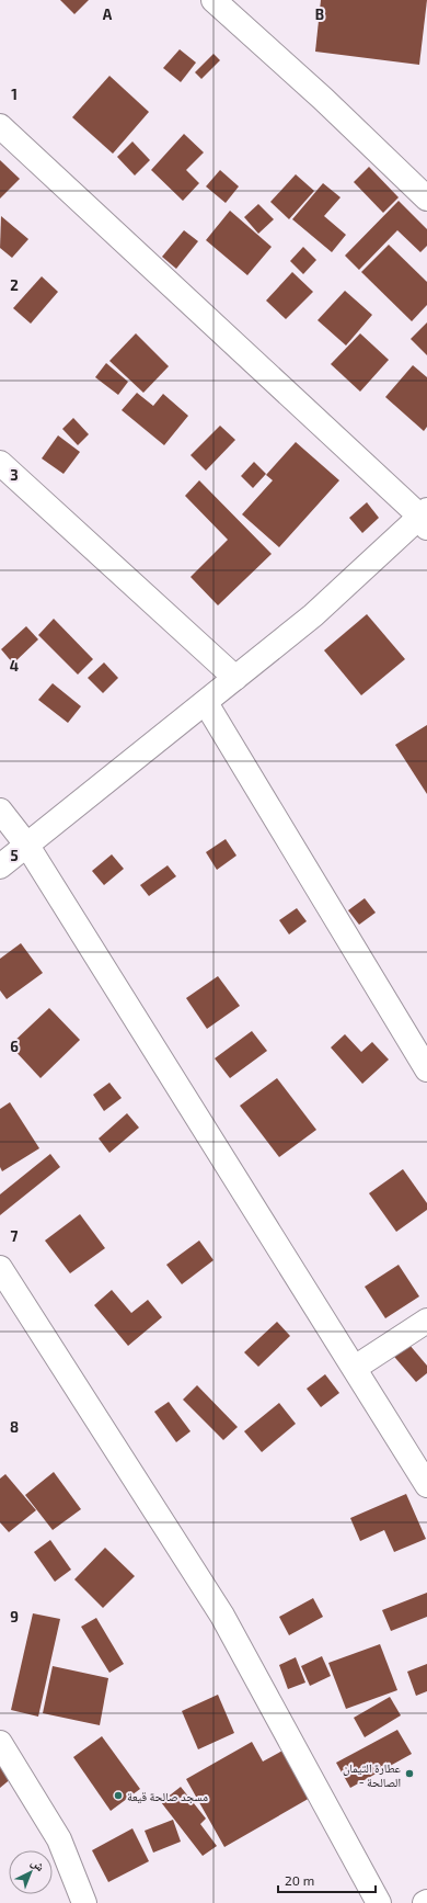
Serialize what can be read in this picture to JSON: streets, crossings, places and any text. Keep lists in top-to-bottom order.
{
  "places": ["عطارة التيمان - الصالحة", "مسجد صالحة قيعة"],
  "scale_bar": "20 m",
  "north": "top right",
  "grid": {
    "columns": ["A", "B"],
    "rows": [
      "1",
      "2",
      "3",
      "4",
      "5",
      "6",
      "7",
      "8",
      "9"
    ]
  }
}
